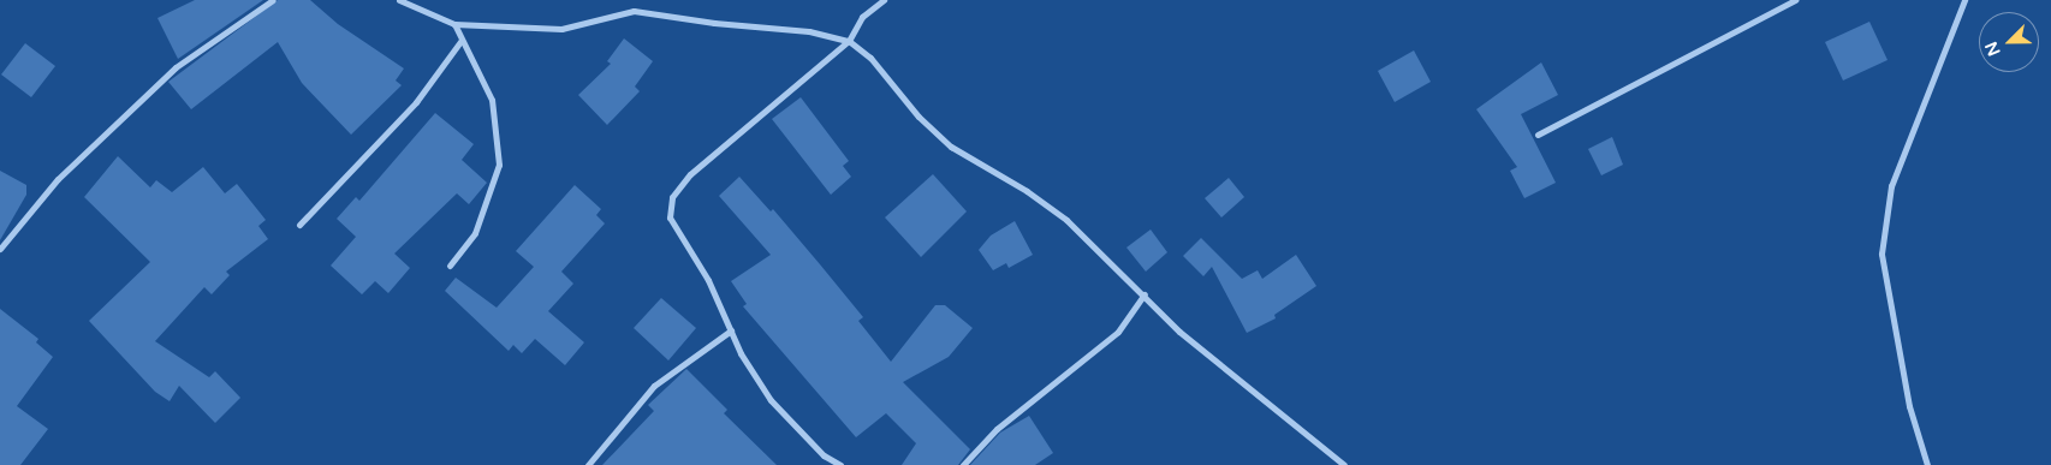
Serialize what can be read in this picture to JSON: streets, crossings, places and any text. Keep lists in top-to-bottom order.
{
  "north": "bottom left"
}
